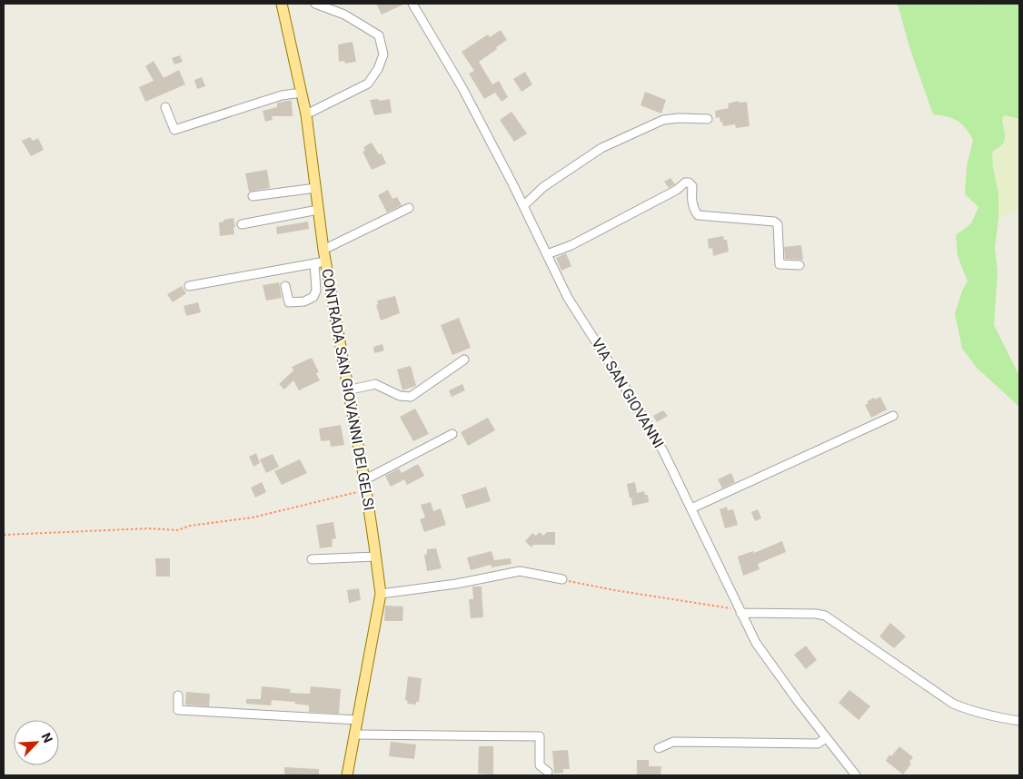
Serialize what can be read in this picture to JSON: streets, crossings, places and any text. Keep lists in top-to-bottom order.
{
  "streets": {
    "main road": ["CONTRADA SAN GIOVANNI DEI GELSI"],
    "street": ["VIA SAN GIOVANNI"]
  },
  "north": "top right"
}
